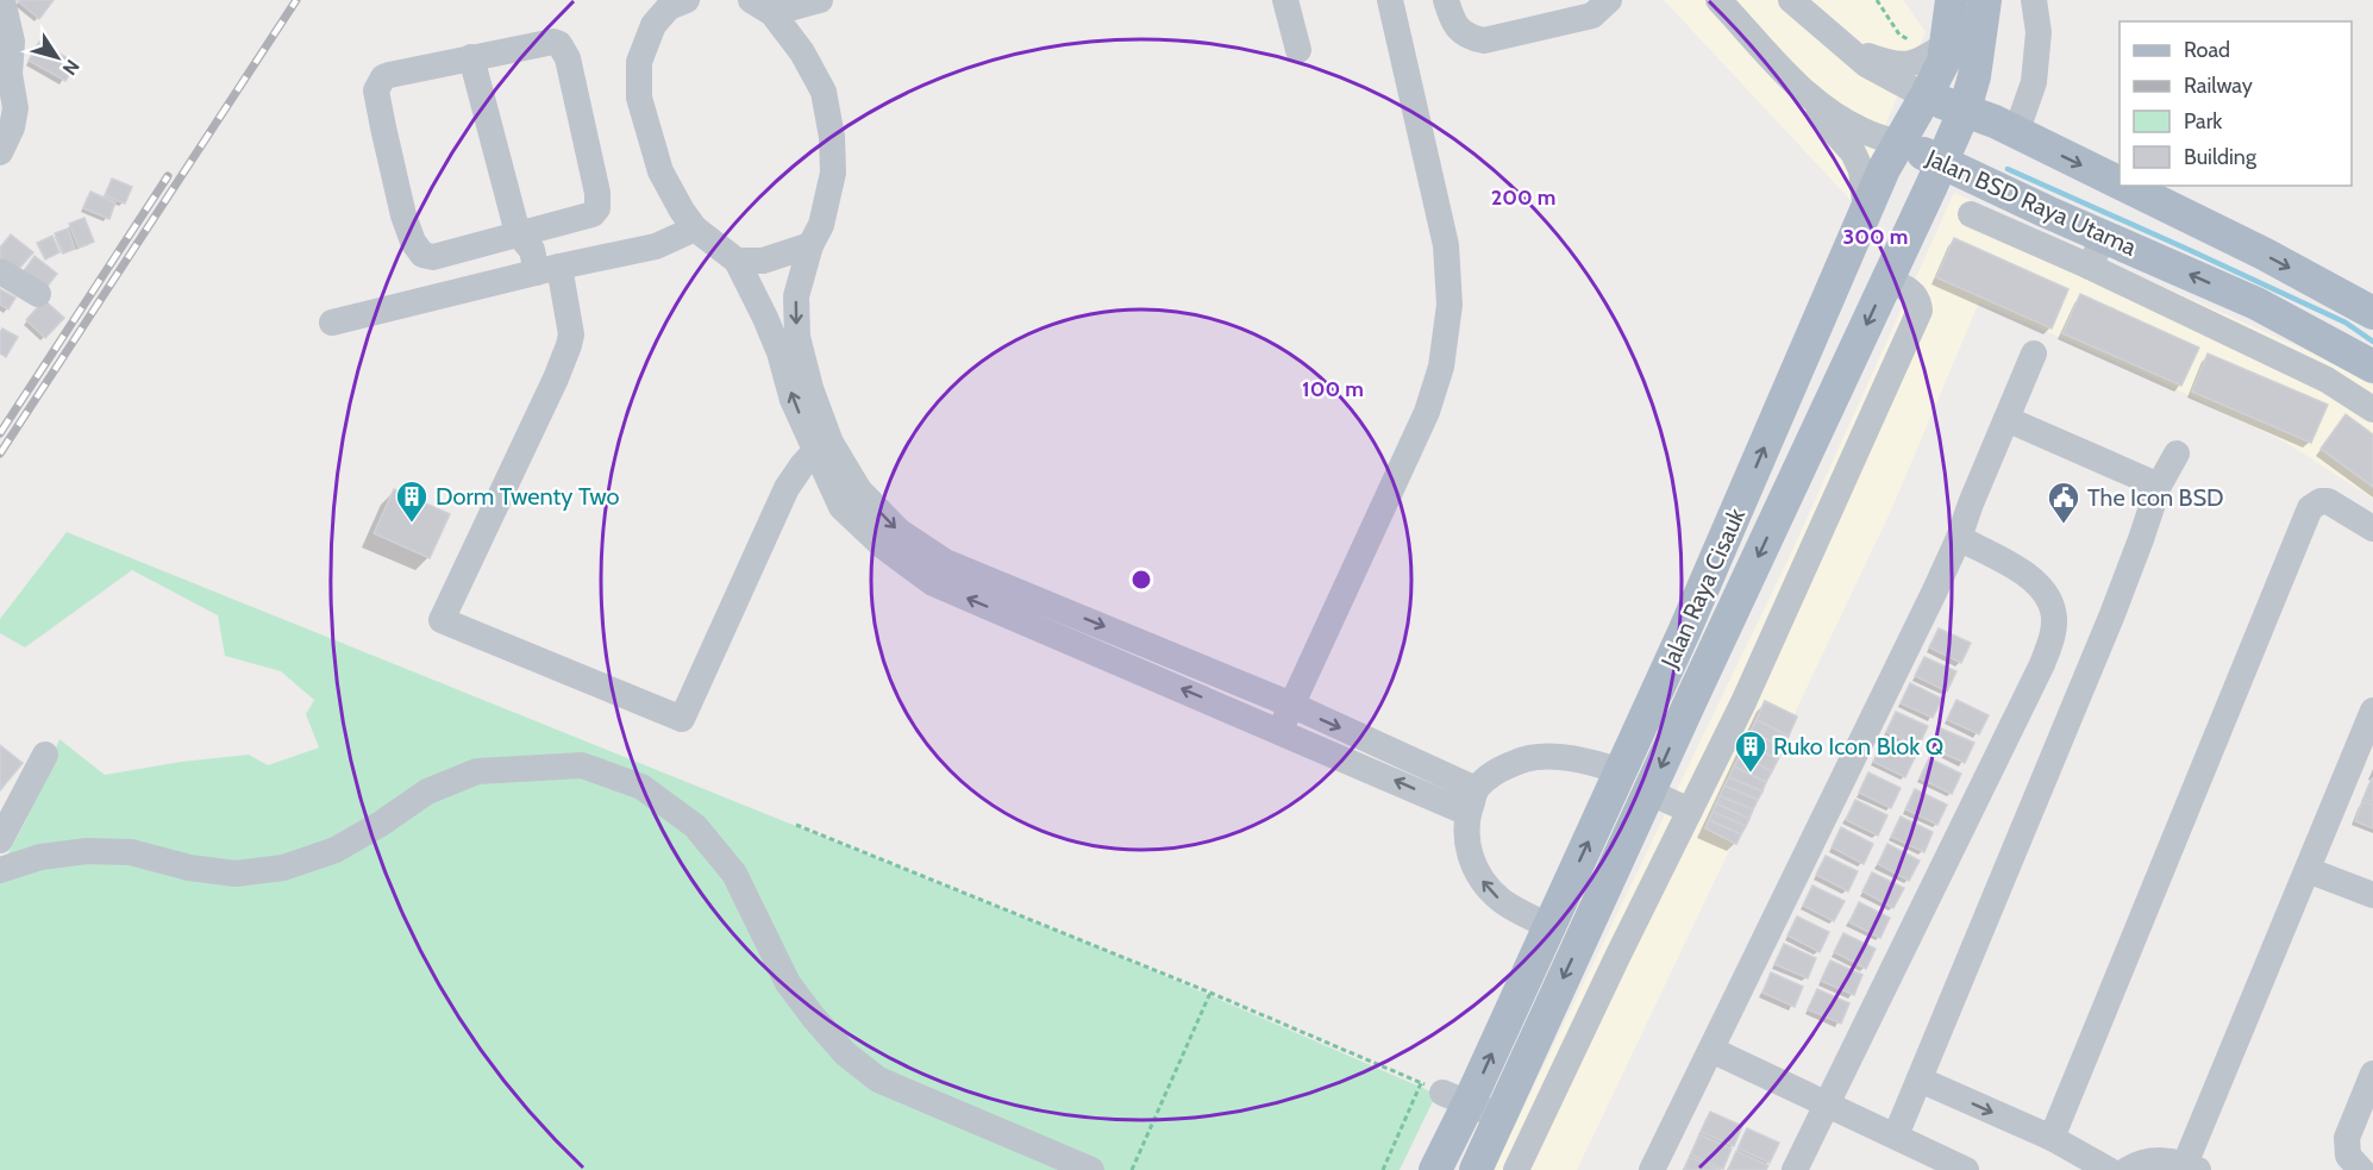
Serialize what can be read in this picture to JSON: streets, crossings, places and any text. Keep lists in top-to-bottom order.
{
  "streets": {
    "main road": ["Jalan BSD Raya Utama", "Jalan Raya Cisauk"]
  },
  "crossings": [
    ["Jalan BSD Raya Utama", "Jalan Raya Cisauk"]
  ],
  "places": {
    "building": ["Dorm Twenty Two", "Ruko Icon Blok Q"],
    "public building": ["The Icon BSD"]
  },
  "legend": [
    "Road",
    "Railway",
    "Park",
    "Building"
  ],
  "north": "bottom right",
  "rings": ["200 m", "300 m", "100 m"]
}
